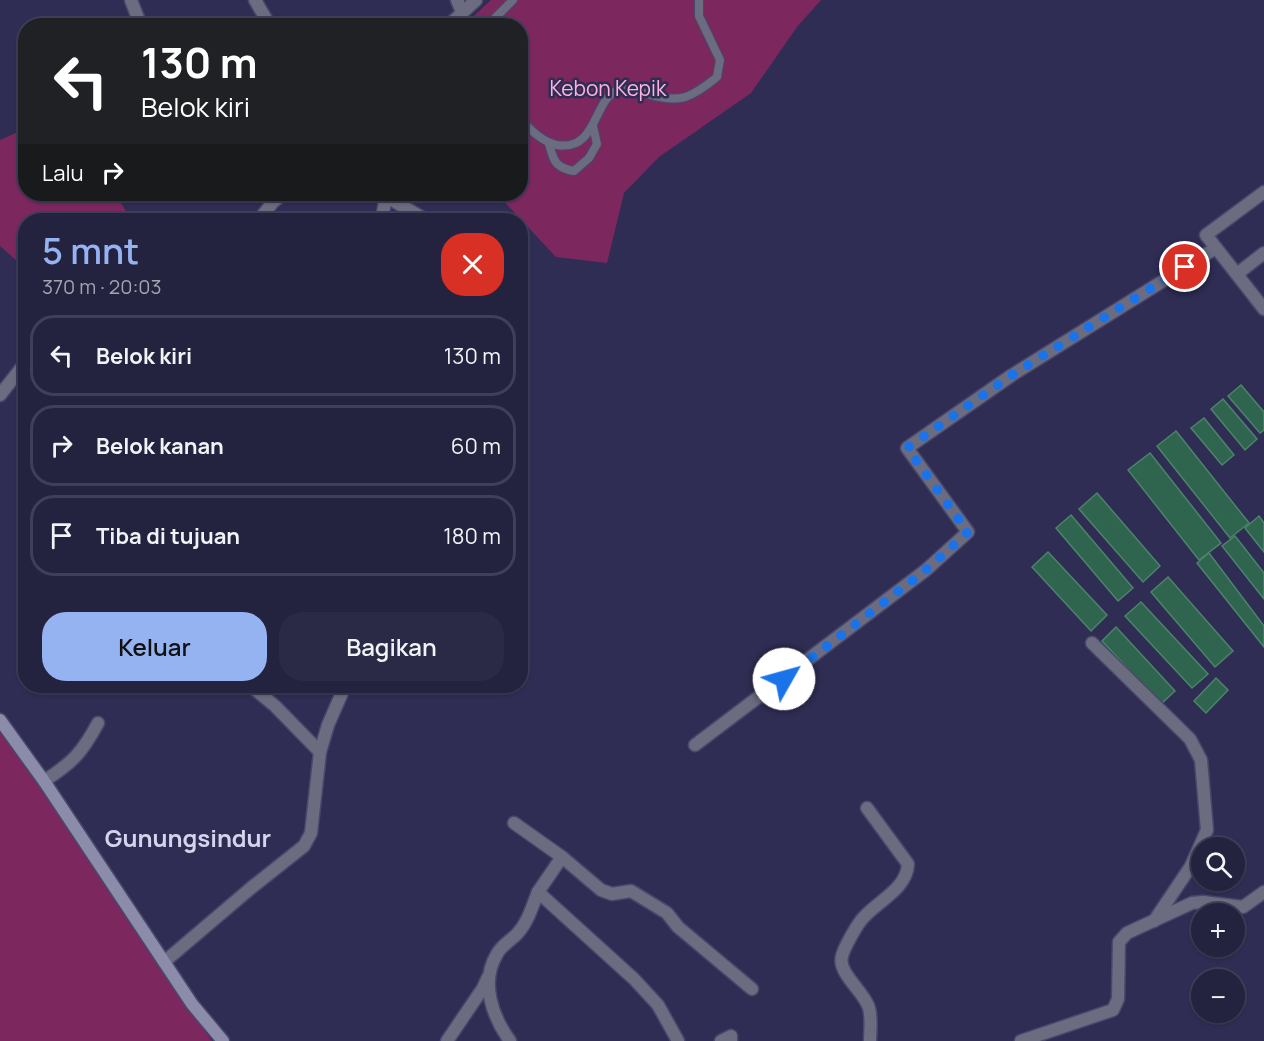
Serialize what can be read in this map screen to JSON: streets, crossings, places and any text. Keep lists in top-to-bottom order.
{
  "districts": ["Gunungsindur"],
  "parks": ["Kebon Kepik"],
  "page": {
    "turn": ["130 m", "Belok kiri"],
    "then": "Lalu",
    "heading": ["5 mnt", "370 m · 20:03"],
    "list": [
      {
        "name": "Belok kiri",
        "value": "130 m"
      },
      {
        "name": "Belok kanan",
        "value": "60 m"
      },
      {
        "name": "Tiba di tujuan",
        "value": "180 m"
      }
    ],
    "buttons": ["Keluar", "Bagikan"],
    "map_buttons": ["+", "−"]
  }
}
